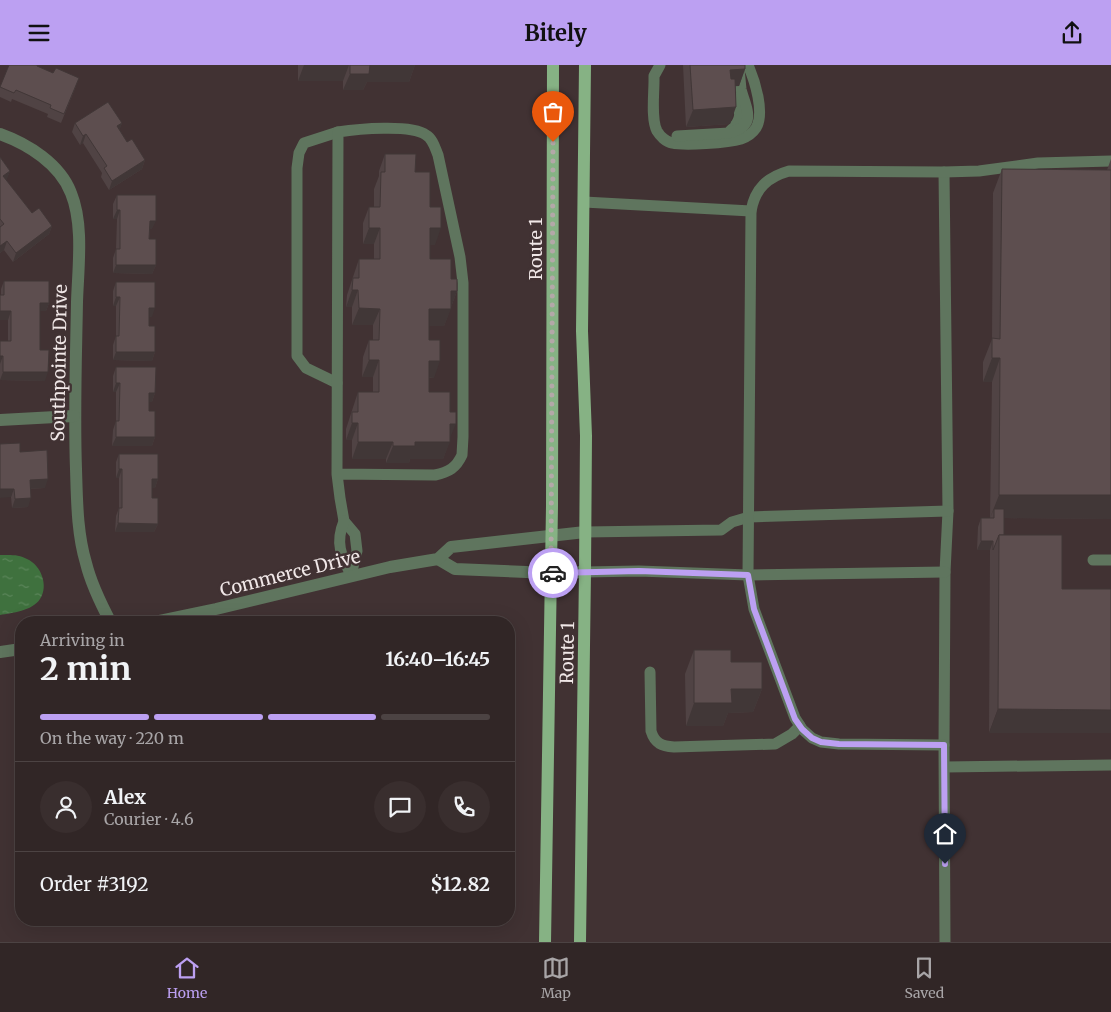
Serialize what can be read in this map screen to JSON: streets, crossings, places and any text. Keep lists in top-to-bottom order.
{
  "streets": {
    "main road": ["Route 1"],
    "street": ["Southpointe Drive", "Commerce Drive"]
  },
  "crossings": [
    ["Route 1", "Commerce Drive"]
  ],
  "page": {
    "header": "Bitely",
    "heading": ["2 min", "Arriving in", "16:40–16:45"],
    "panel": [
      "Alex",
      "Courier · 4.6",
      "Order #3192",
      "$12.82"
    ],
    "bar": "On the way · 220 m",
    "tabs": ["Home", "Map", "Saved"]
  }
}
